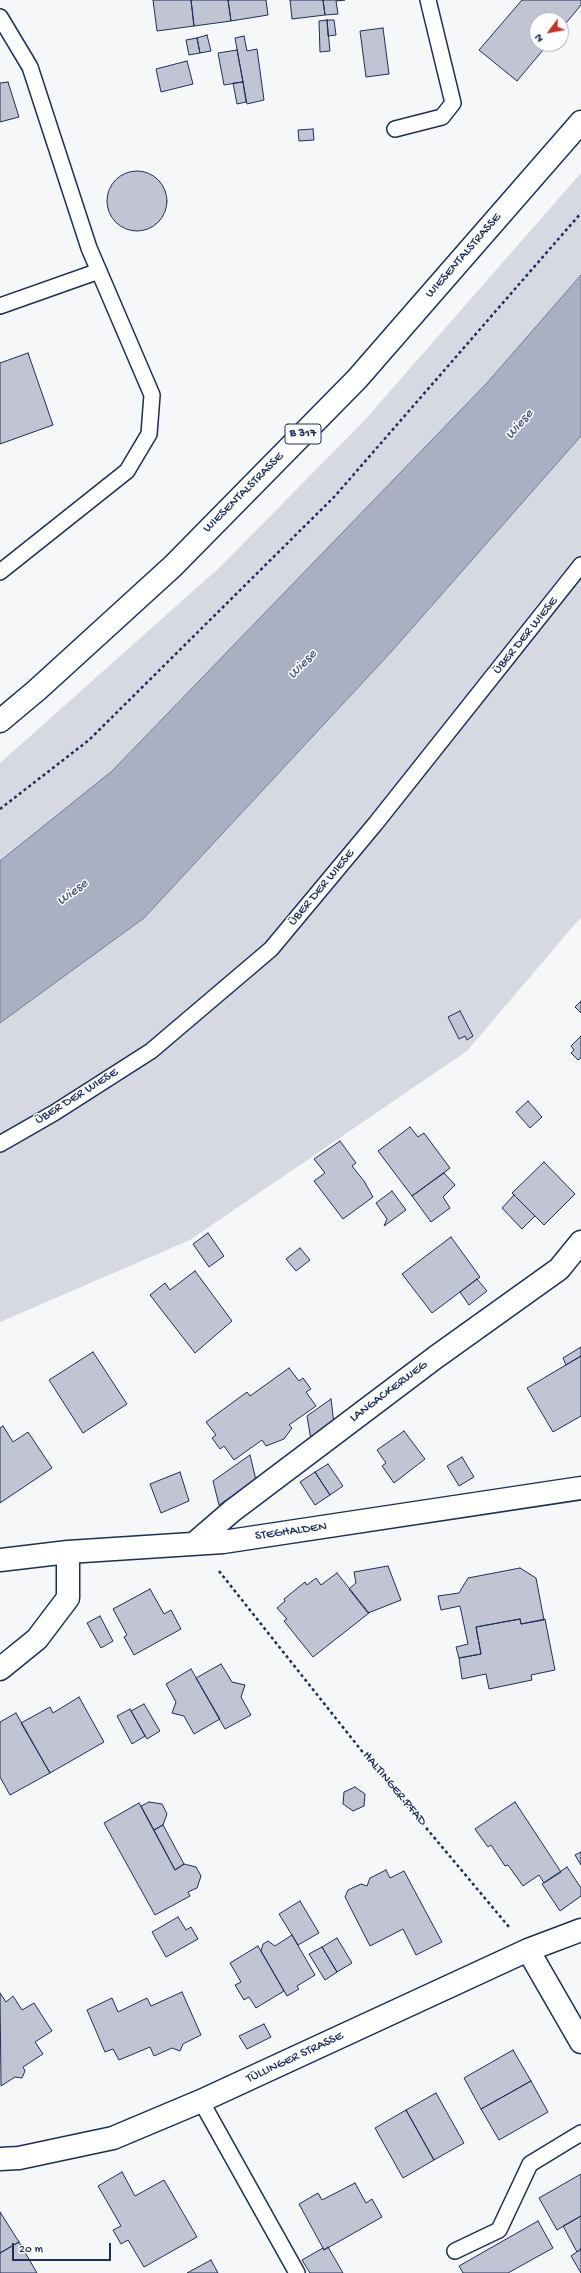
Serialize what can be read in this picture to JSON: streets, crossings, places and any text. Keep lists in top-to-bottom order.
{
  "streets": {
    "street": [
      "WIESENTALSTRASSE",
      "B 317",
      "LANGACKERWEG",
      "STEGHALDEN",
      "TÜLLINGER STRASSE"
    ],
    "lane": ["ÜBER DER WIESE"],
    "path": ["HALTINGER PFAD"]
  },
  "crossings": [
    ["LANGACKERWEG", "STEGHALDEN"],
    ["LANGACKERWEG", "HALTINGER PFAD"],
    ["STEGHALDEN", "HALTINGER PFAD"],
    ["HALTINGER PFAD", "TÜLLINGER STRASSE"]
  ],
  "water": ["Wiese"],
  "scale_bar": "20 m",
  "north": "bottom left"
}
